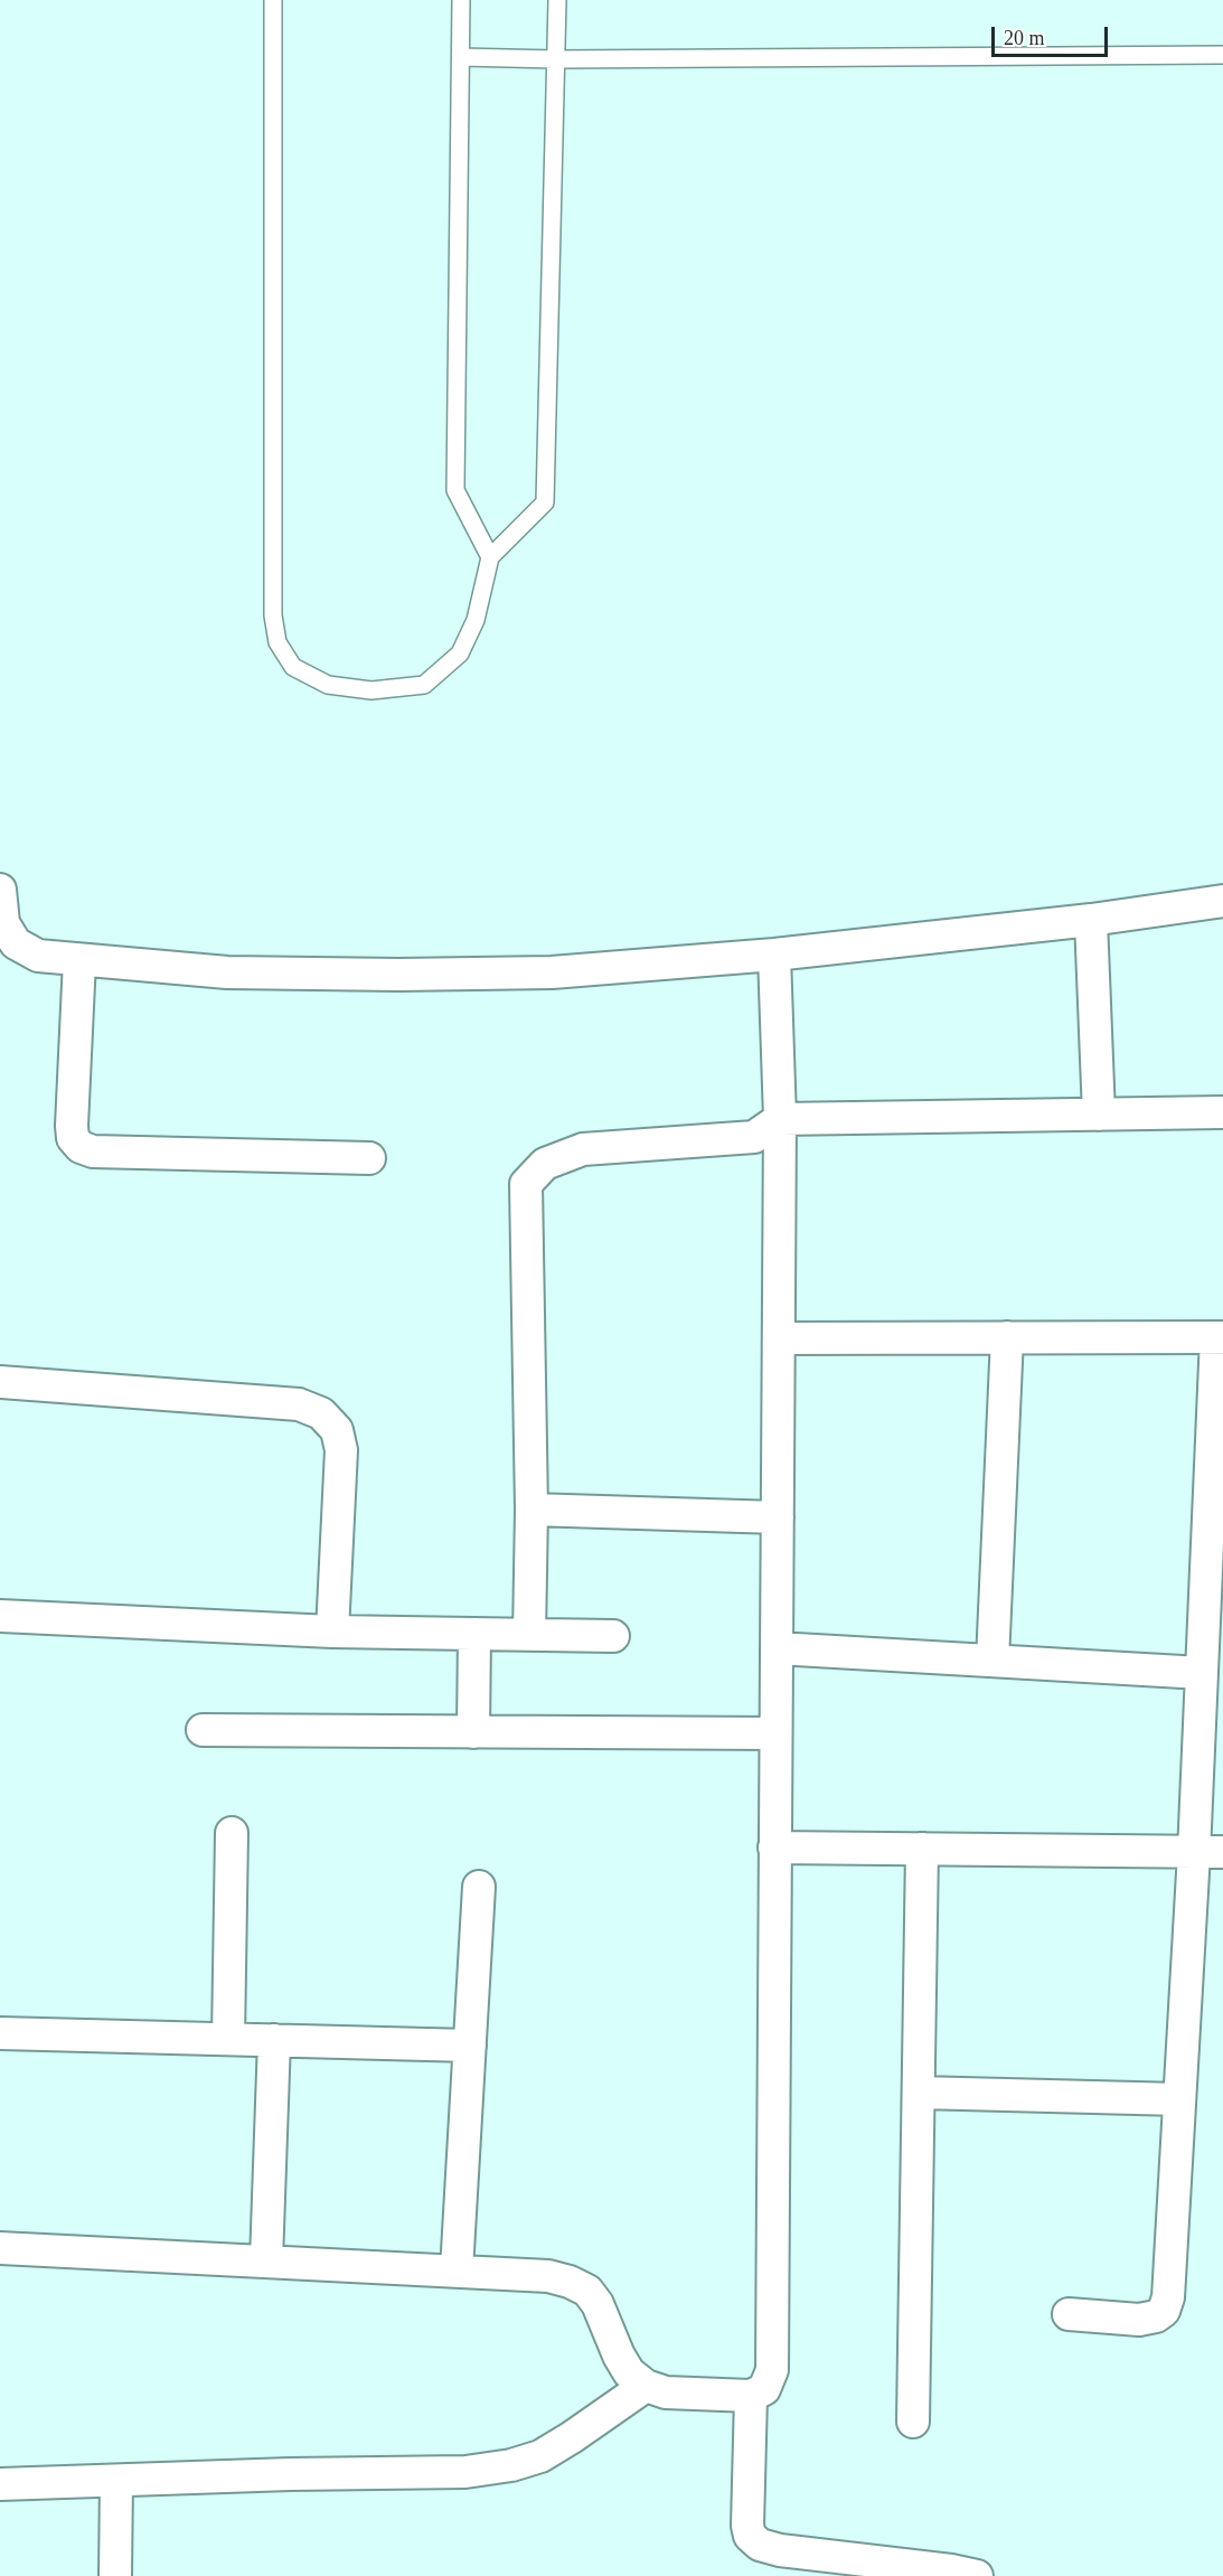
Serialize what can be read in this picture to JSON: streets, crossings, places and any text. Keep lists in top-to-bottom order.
{
  "scale_bar": "20 m"
}
